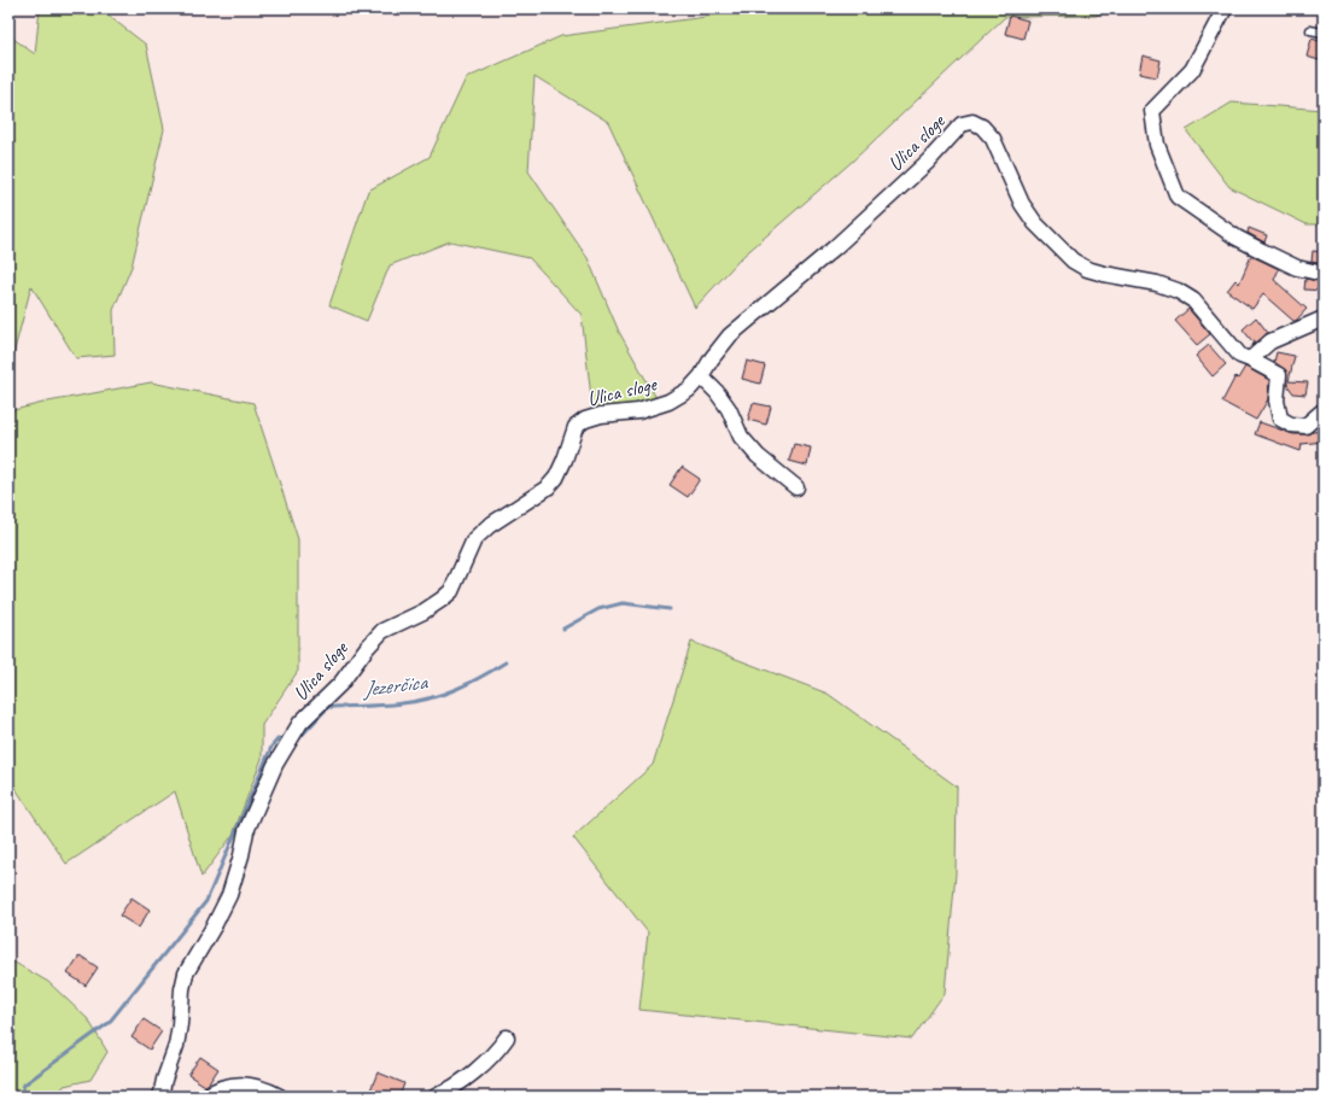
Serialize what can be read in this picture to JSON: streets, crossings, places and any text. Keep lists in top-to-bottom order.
{
  "streets": {
    "street": ["Ulica sloge"]
  },
  "water": ["Jezerčica"]
}
